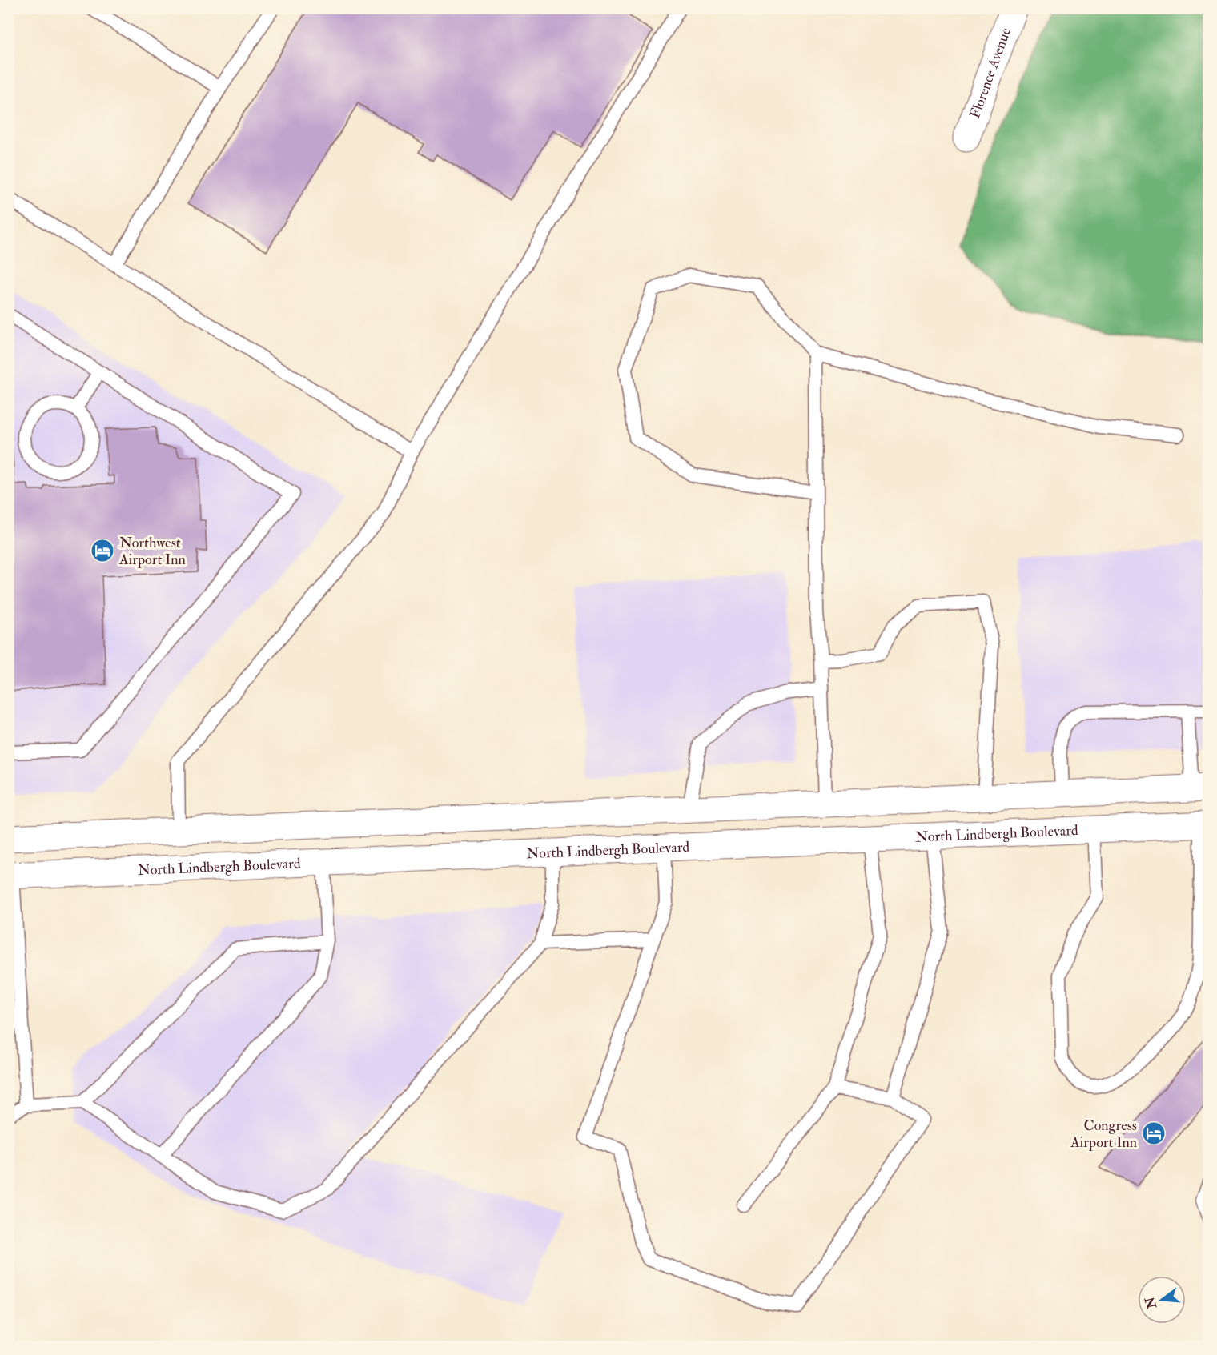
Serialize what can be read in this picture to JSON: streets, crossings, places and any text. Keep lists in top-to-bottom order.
{
  "streets": {
    "main road": ["Florence Avenue", "North Lindbergh Boulevard"]
  },
  "places": {
    "hotel": ["Northwest Airport Inn", "Congress Airport Inn"]
  },
  "north": "left"
}
